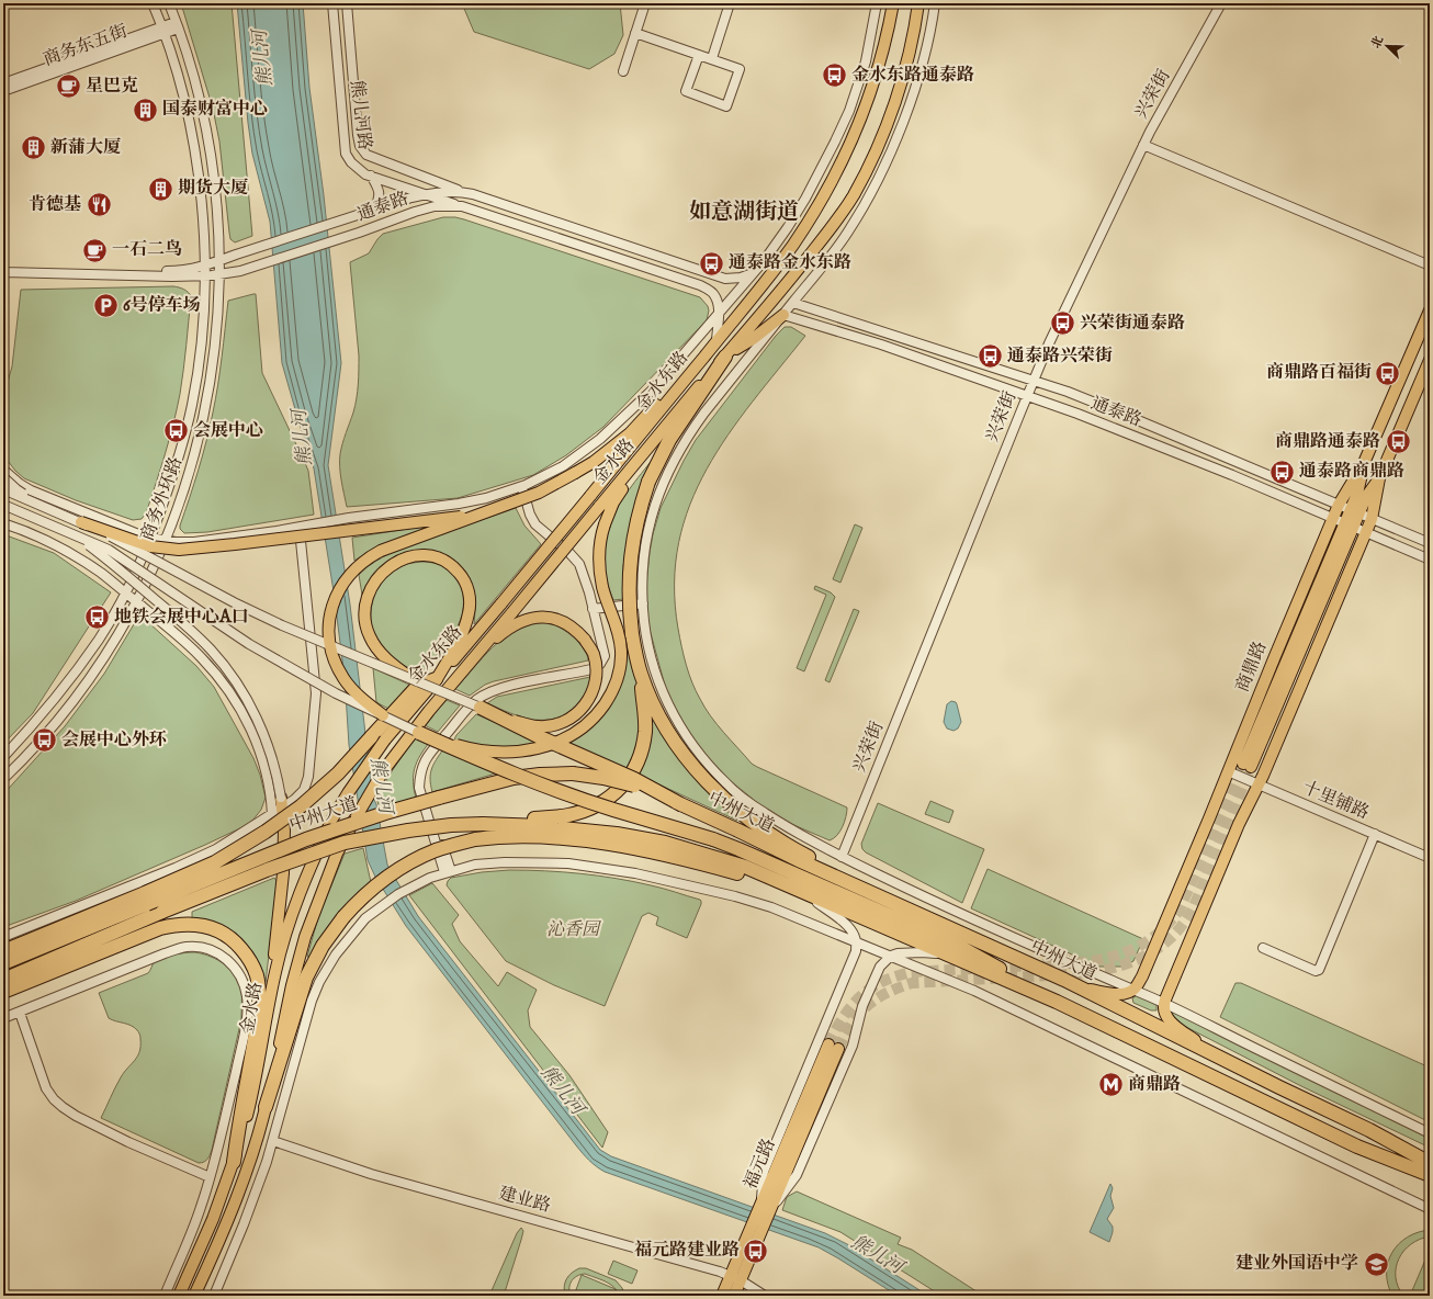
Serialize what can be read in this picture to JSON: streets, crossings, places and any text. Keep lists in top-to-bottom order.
{
  "streets": {
    "highway": ["中州大道"],
    "main road": [
      "金水东路",
      "金水路",
      "商鼎路",
      "福元路"
    ],
    "street": [
      "商务东五街",
      "兴荣街",
      "熊儿河路",
      "通泰路",
      "商务外环路",
      "十里铺路",
      "建业路"
    ]
  },
  "crossings": [
    ["商务东五街", "商务外环路"],
    ["兴荣街", "通泰路"],
    ["熊儿河路", "通泰路"],
    ["通泰路", "金水东路"],
    ["通泰路", "商务外环路"],
    ["通泰路", "商鼎路"],
    ["金水东路", "金水路"],
    ["商鼎路", "十里铺路"],
    ["福元路", "建业路"]
  ],
  "districts": ["如意湖街道"],
  "water": ["熊儿河"],
  "parks": ["沁香园"],
  "places": {
    "bus stop": [
      "金水东路通泰路",
      "通泰路金水东路",
      "兴荣街通泰路",
      "通泰路兴荣街",
      "商鼎路百福街",
      "会展中心",
      "商鼎路通泰路",
      "通泰路商鼎路",
      "地铁会展中心A口",
      "会展中心外环",
      "福元路建业路"
    ],
    "cafe": ["星巴克", "一石二鸟"],
    "building": ["国泰财富中心", "新蒲大厦", "期货大厦"],
    "restaurant": ["肯德基"],
    "parking": ["6号停车场"],
    "metro station": ["商鼎路"],
    "school or university": ["建业外国语中学"]
  },
  "north": "top left"
}
